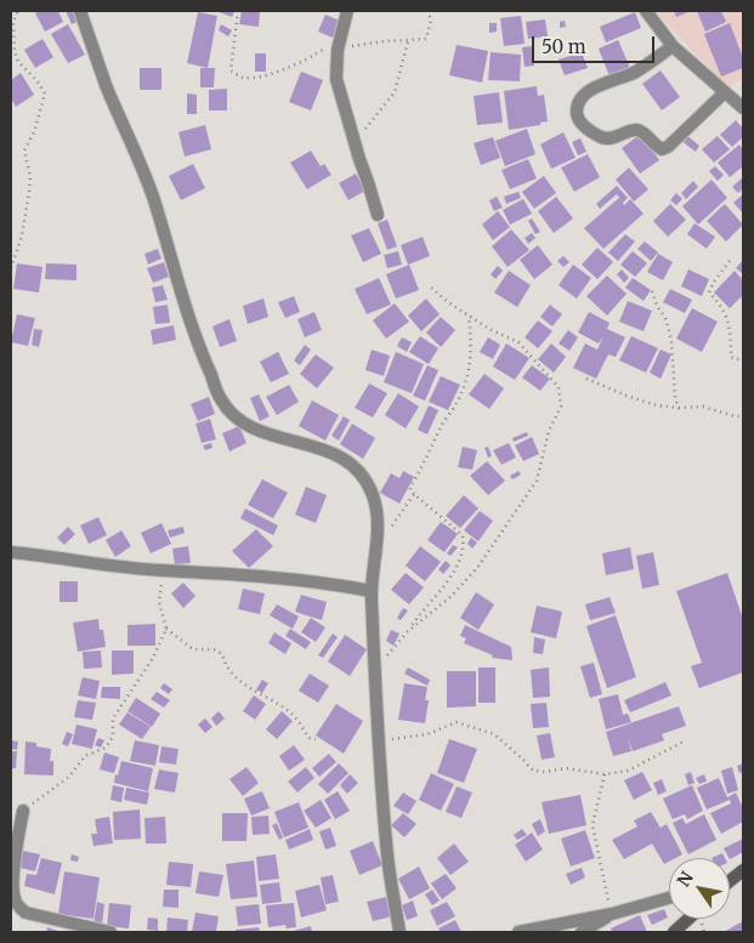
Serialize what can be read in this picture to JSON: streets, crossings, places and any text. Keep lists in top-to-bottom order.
{
  "scale_bar": "50 m",
  "north": "top left"
}
